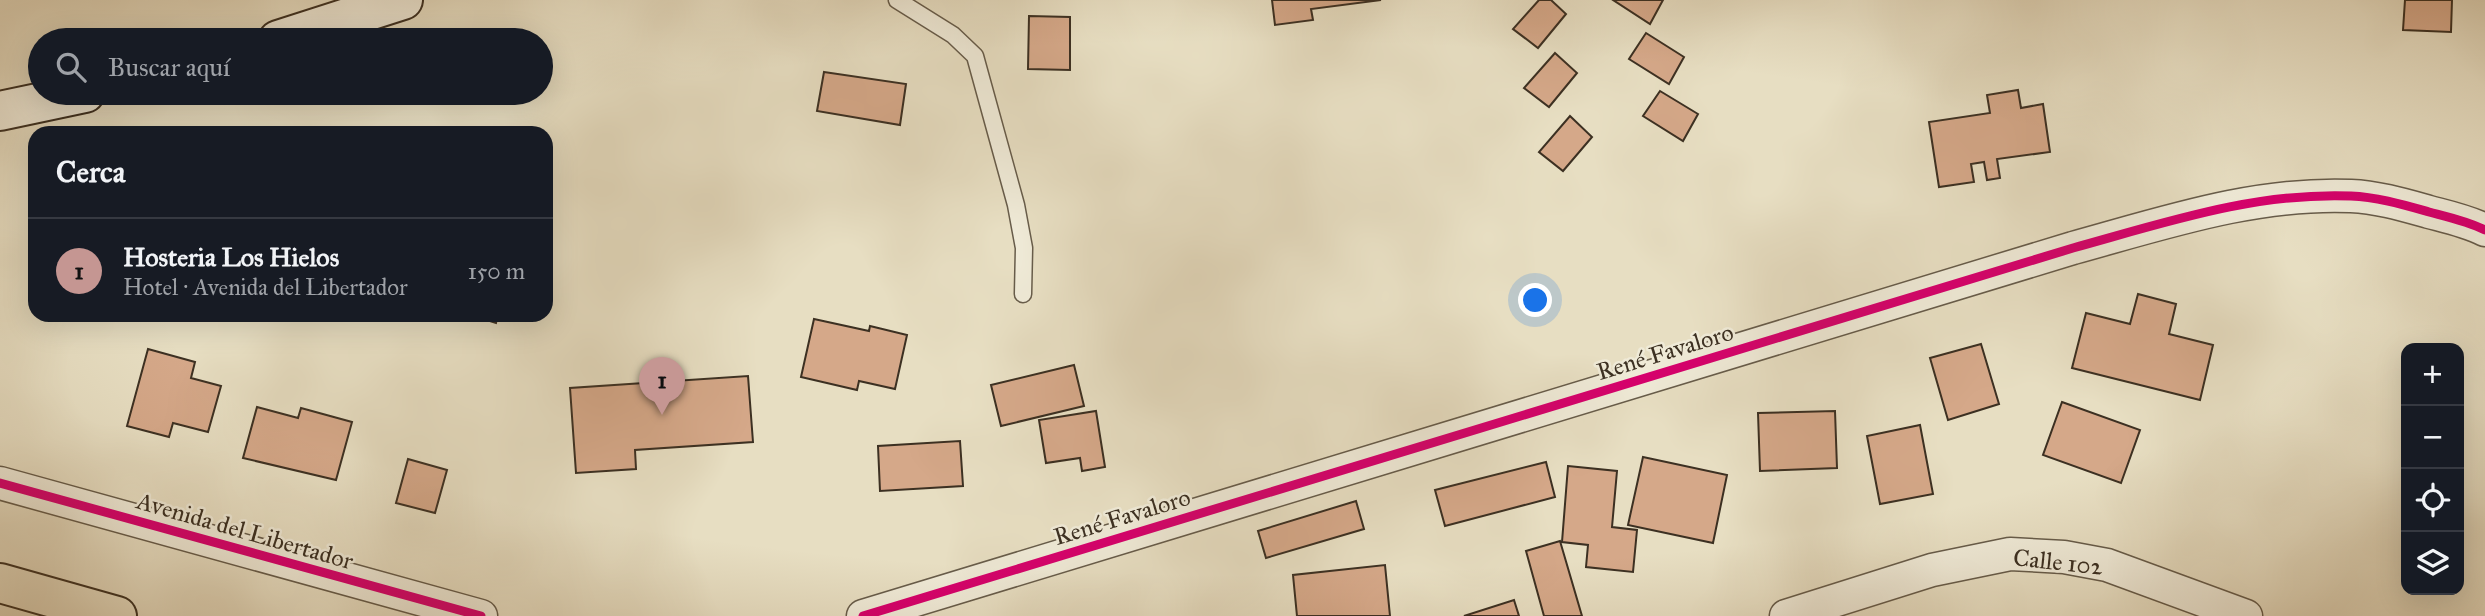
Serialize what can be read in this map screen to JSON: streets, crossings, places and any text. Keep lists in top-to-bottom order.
{
  "streets": {
    "street": ["René Favaloro", "Avenida del Libertador", "Calle 102"]
  },
  "page": {
    "search": "Buscar aquí",
    "heading": "Cerca",
    "list": [
      {
        "mark": "1",
        "name": "Hosteria Los Hielos",
        "note": "Hotel · Avenida del Libertador",
        "value": "150 m"
      }
    ],
    "map_buttons": ["+", "−"],
    "pins": "1"
  }
}
